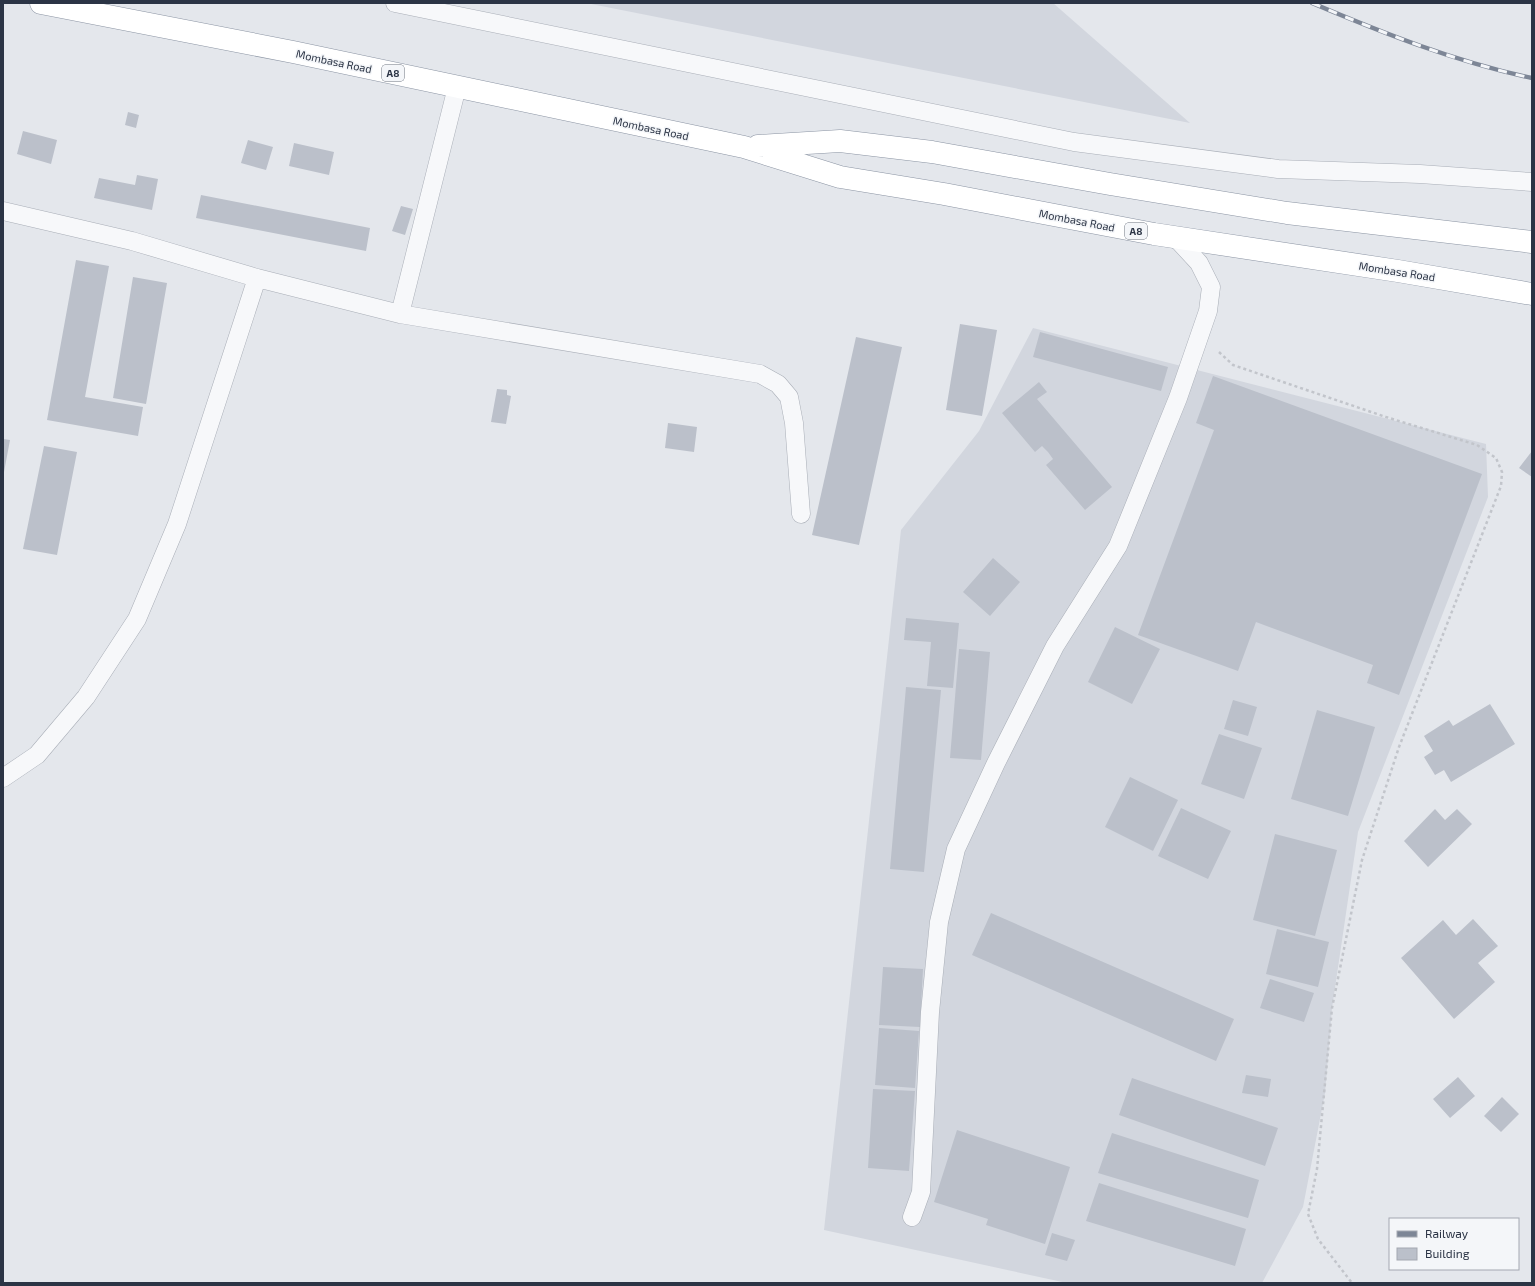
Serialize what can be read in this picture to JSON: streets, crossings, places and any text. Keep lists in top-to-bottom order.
{
  "streets": {
    "highway": ["Mombasa Road", "A8"]
  },
  "legend": ["Railway", "Building"]
}
